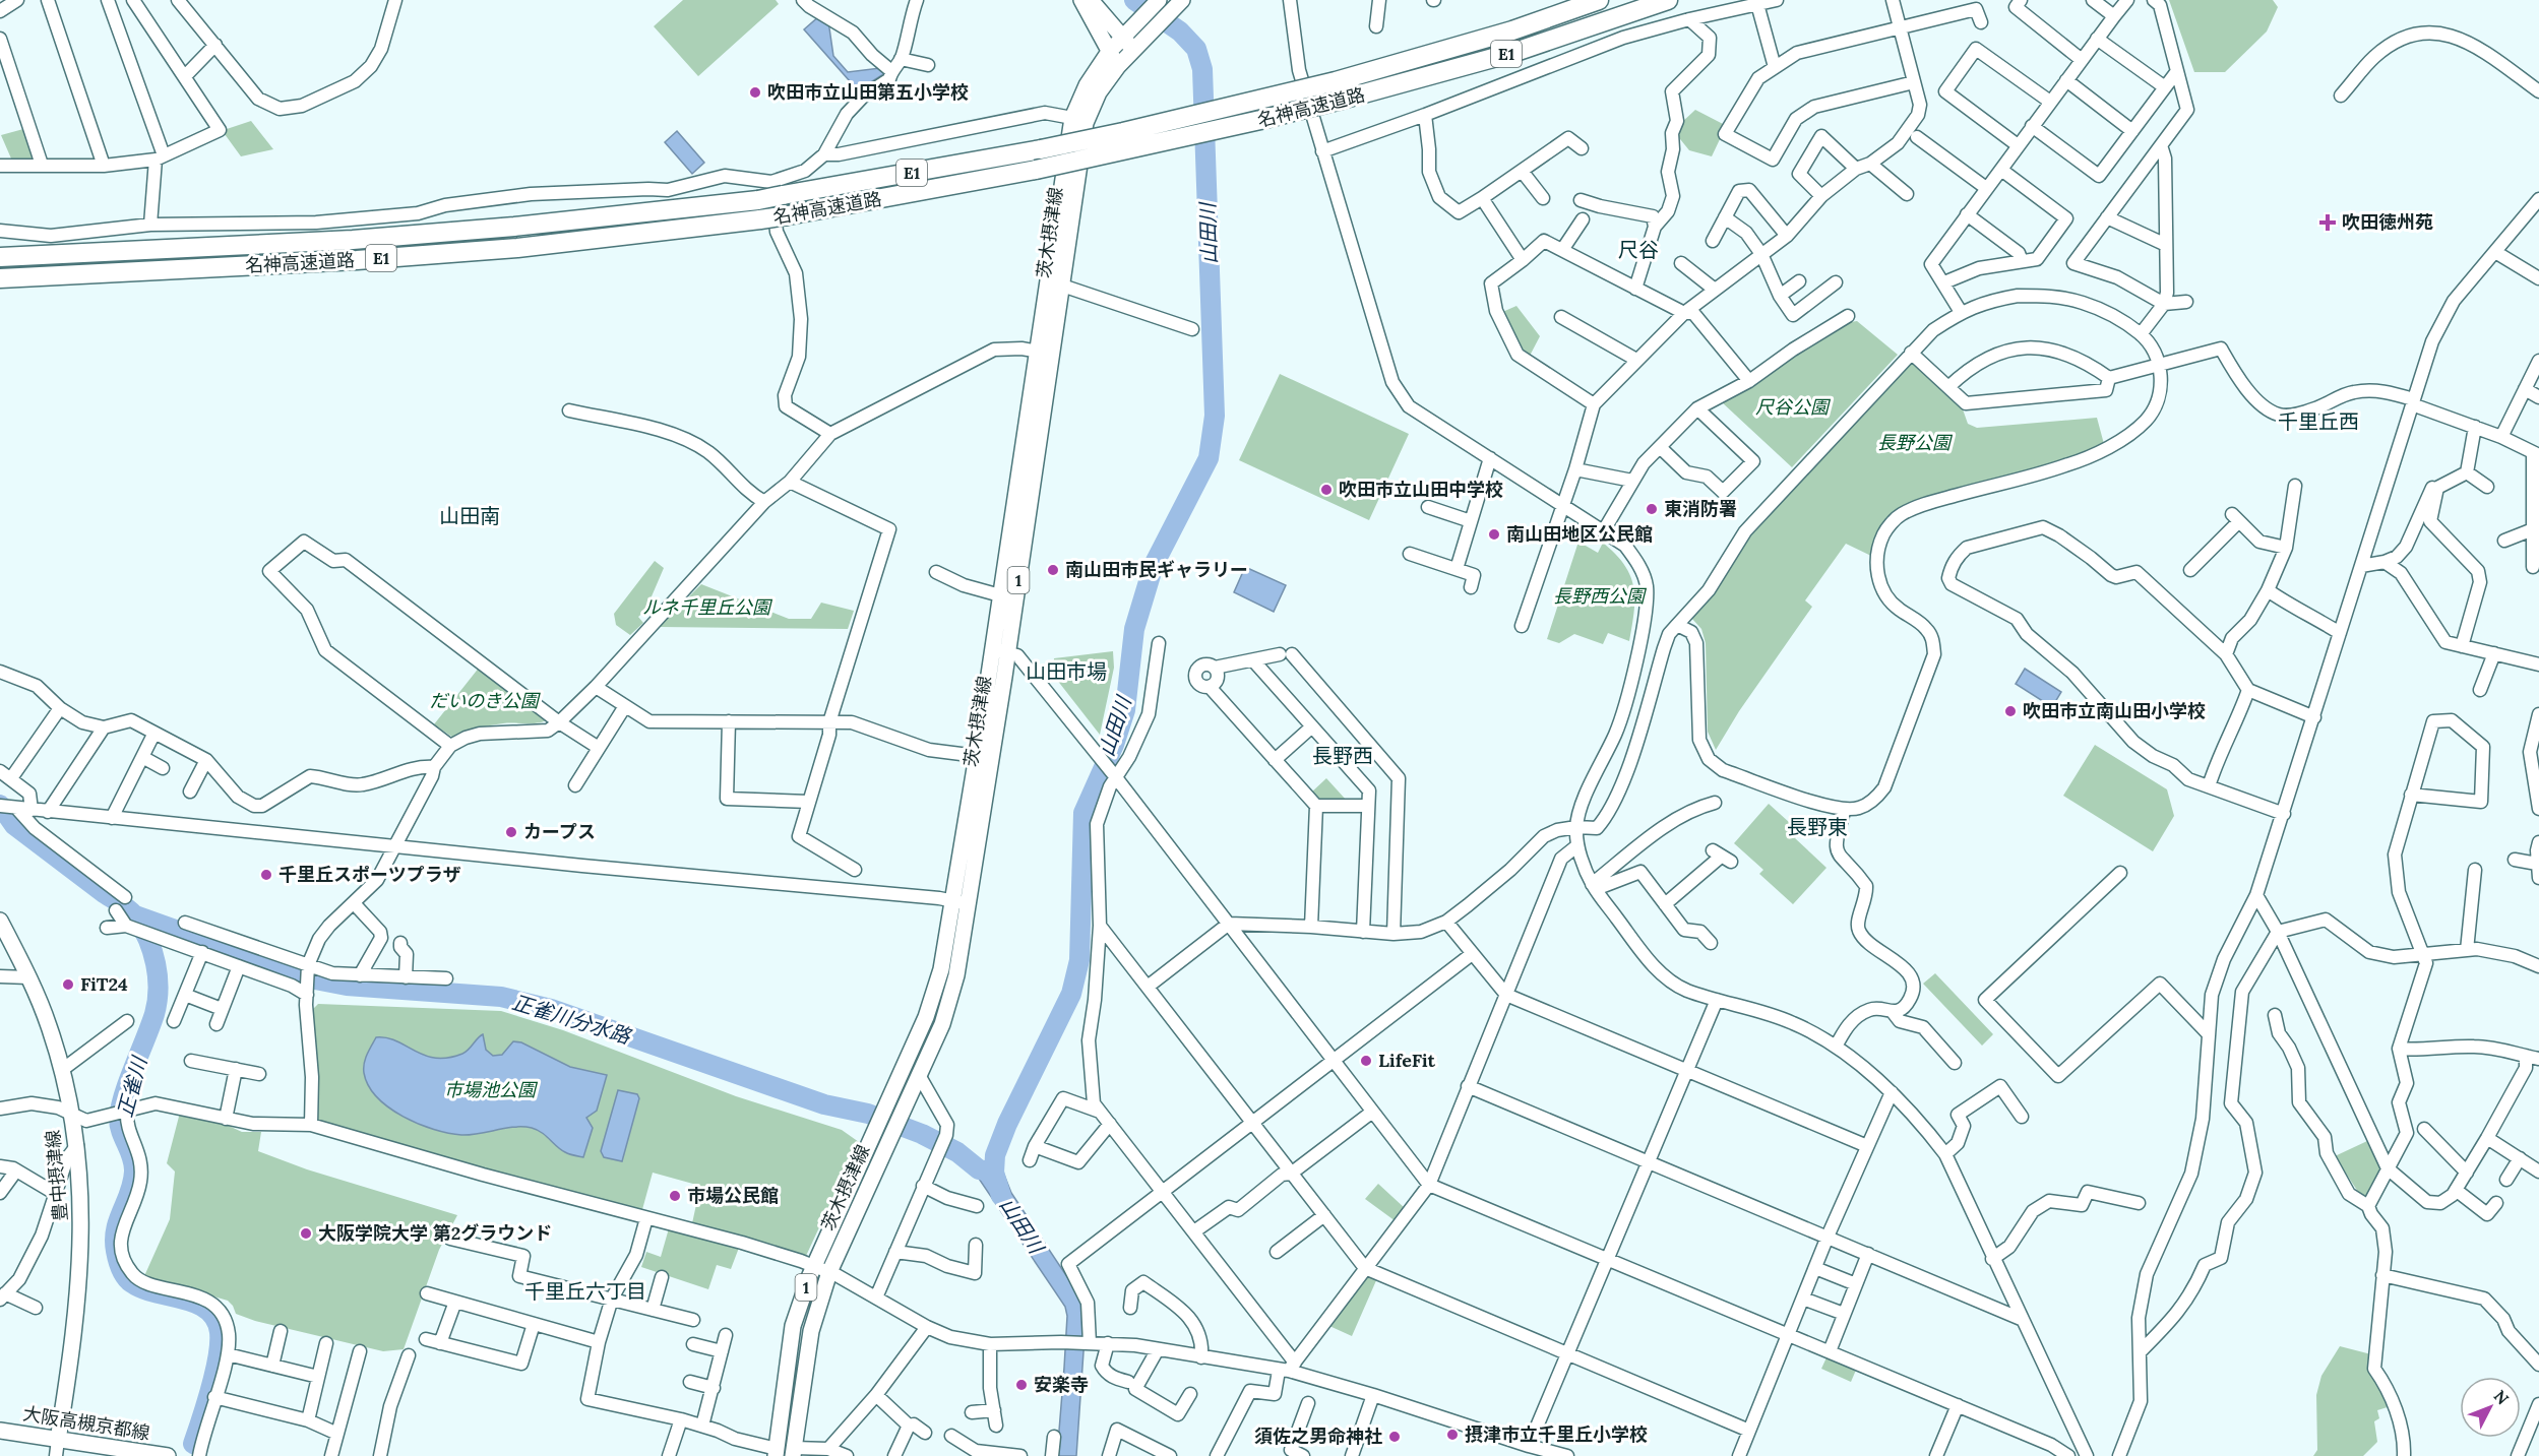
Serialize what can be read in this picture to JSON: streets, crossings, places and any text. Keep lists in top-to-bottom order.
{
  "streets": {
    "highway": ["E1", "名神高速道路"],
    "main road": [
      "茨木摂津線",
      "1",
      "豊中摂津線",
      "大阪高槻京都線"
    ]
  },
  "crossings": [
    ["豊中摂津線", "大阪高槻京都線"]
  ],
  "districts": [
    "尺谷",
    "千里丘西",
    "山田南",
    "山田市場",
    "長野西",
    "長野東",
    "千里丘六丁目"
  ],
  "water": ["山田川", "正雀川分水路", "正雀川"],
  "parks": [
    "尺谷公園",
    "長野公園",
    "長野西公園",
    "ルネ千里丘公園",
    "だいのき公園",
    "市場池公園"
  ],
  "places": {
    "other": [
      "吹田市立山田第五小学校",
      "吹田市立山田中学校",
      "東消防署",
      "南山田地区公民館",
      "南山田市民ギャラリー",
      "吹田市立南山田小学校",
      "カープス",
      "千里丘スポーツプラザ",
      "FiT24",
      "LifeFit",
      "市場公民館",
      "大阪学院大学 第2グラウンド",
      "安楽寺",
      "摂津市立千里丘小学校",
      "須佐之男命神社"
    ],
    "health": ["吹田徳州苑"]
  },
  "north": "top right"
}
